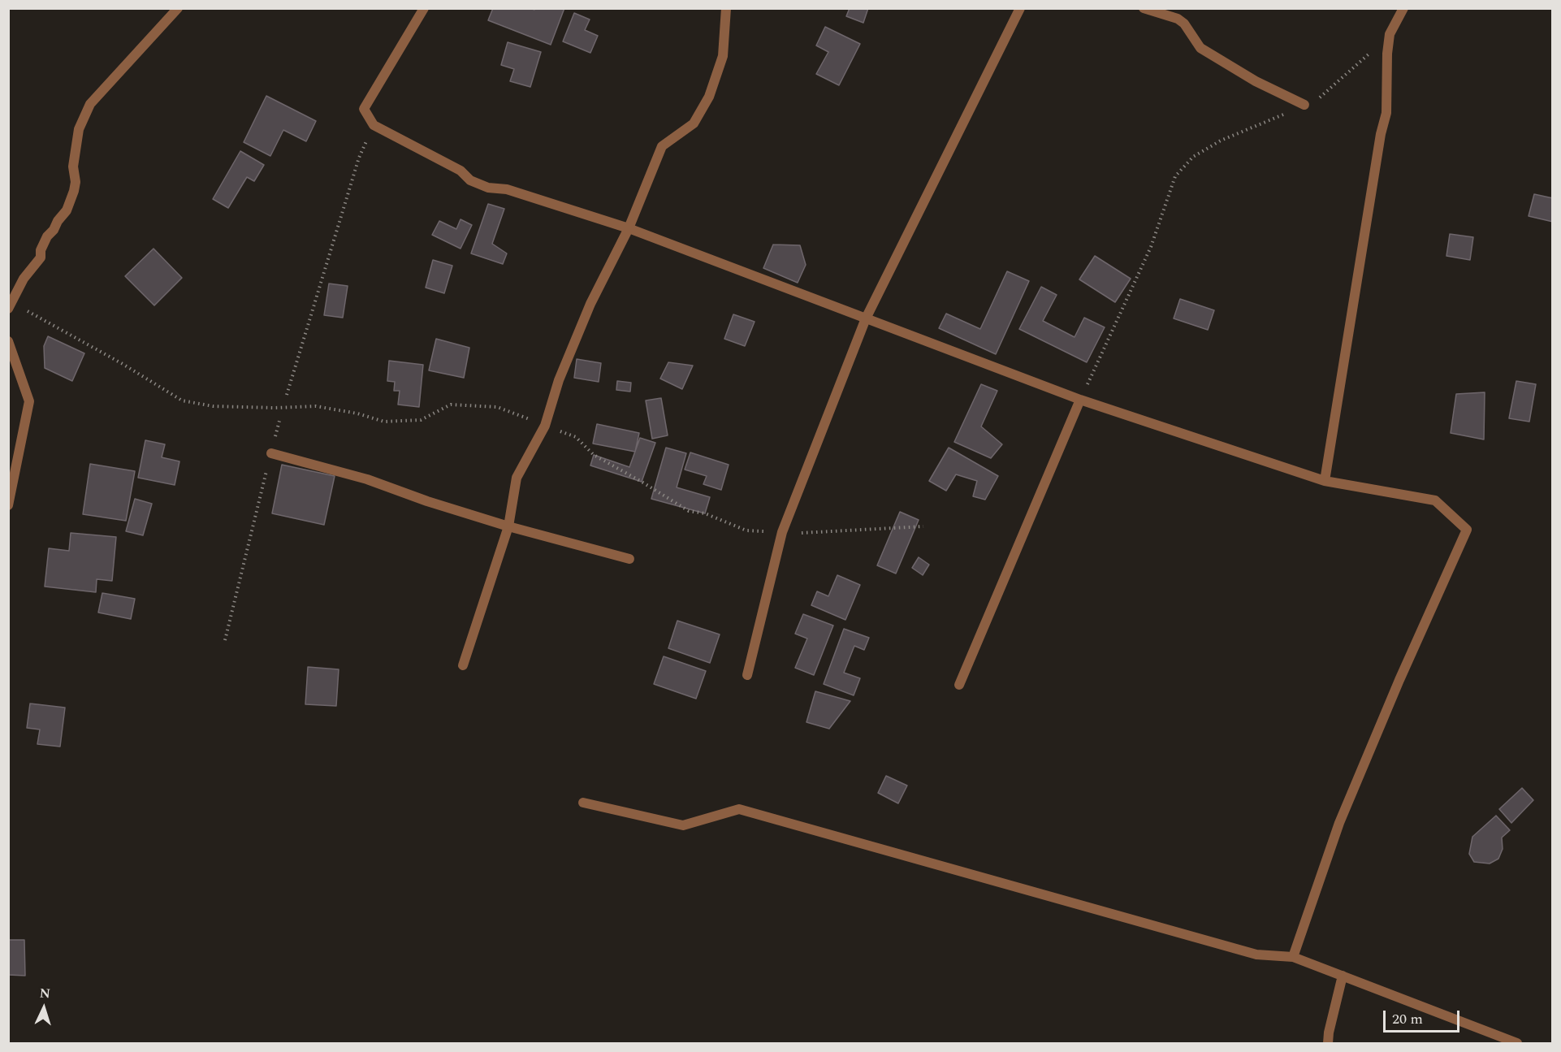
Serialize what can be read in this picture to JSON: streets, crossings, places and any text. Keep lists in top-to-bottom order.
{
  "scale_bar": "20 m",
  "north": "top"
}
